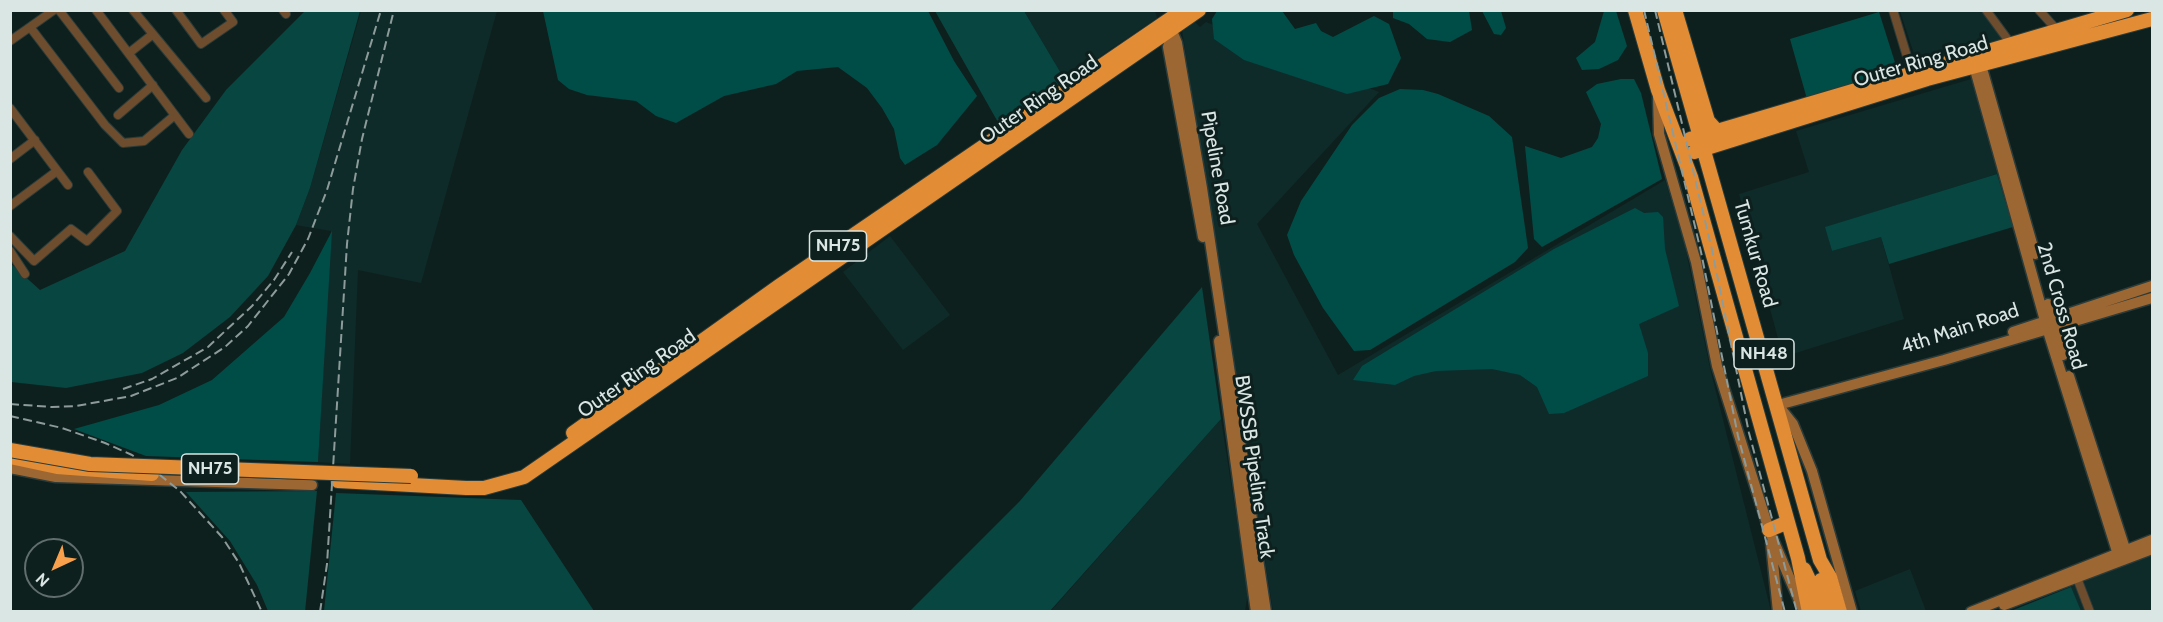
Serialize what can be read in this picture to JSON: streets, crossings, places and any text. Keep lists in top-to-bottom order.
{
  "streets": {
    "highway": [
      "Outer Ring Road",
      "NH75",
      "Tumkur Road",
      "NH48"
    ],
    "street": [
      "Pipeline Road",
      "2nd Cross Road",
      "4th Main Road",
      "BWSSB Pipeline Track"
    ]
  },
  "crossings": [
    ["Outer Ring Road", "Pipeline Road"],
    ["Outer Ring Road", "Tumkur Road"],
    ["Outer Ring Road", "2nd Cross Road"],
    ["Pipeline Road", "BWSSB Pipeline Track"],
    ["Tumkur Road", "4th Main Road"],
    ["Tumkur Road", "NH48"],
    ["2nd Cross Road", "4th Main Road"]
  ],
  "north": "bottom left"
}
